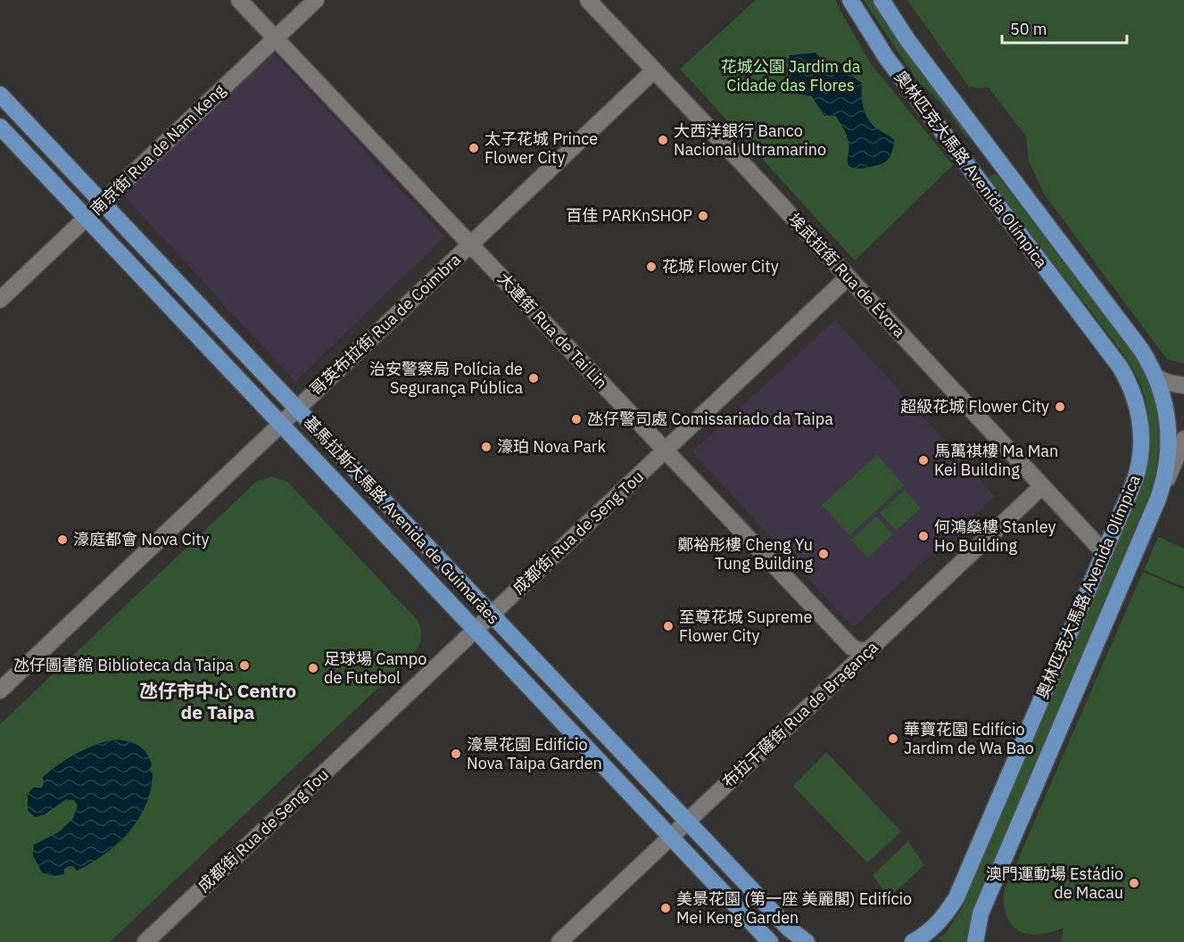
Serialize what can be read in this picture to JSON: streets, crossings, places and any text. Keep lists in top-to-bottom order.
{
  "streets": {
    "main road": ["奧林匹克大馬路 Avenida Olímpica", "基馬拉斯大馬路 Avenida de Guimarães"],
    "street": [
      "南京街 Rua de Nam Keng",
      "埃武拉街 Rua de Évora",
      "哥英布拉街 Rua de Coimbra",
      "大連街 Rua de Tai Lin",
      "成都街 Rua de Seng Tou",
      "布拉干薩街 Rua de Bragança"
    ]
  },
  "crossings": [
    ["南京街 Rua de Nam Keng", "大連街 Rua de Tai Lin"],
    ["南京街 Rua de Nam Keng", "基馬拉斯大馬路 Avenida de Guimarães"],
    ["奧林匹克大馬路 Avenida Olímpica", "埃武拉街 Rua de Évora"],
    ["埃武拉街 Rua de Évora", "哥英布拉街 Rua de Coimbra"],
    ["埃武拉街 Rua de Évora", "成都街 Rua de Seng Tou"],
    ["埃武拉街 Rua de Évora", "布拉干薩街 Rua de Bragança"],
    ["哥英布拉街 Rua de Coimbra", "大連街 Rua de Tai Lin"],
    ["哥英布拉街 Rua de Coimbra", "基馬拉斯大馬路 Avenida de Guimarães"],
    ["大連街 Rua de Tai Lin", "成都街 Rua de Seng Tou"],
    ["基馬拉斯大馬路 Avenida de Guimarães", "成都街 Rua de Seng Tou"],
    ["基馬拉斯大馬路 Avenida de Guimarães", "布拉干薩街 Rua de Bragança"]
  ],
  "districts": ["氹仔市中心 Centro de Taipa"],
  "parks": ["花城公園 Jardim da Cidade das Flores"],
  "places": [
    "大西洋銀行 Banco Nacional Ultramarino",
    "太子花城 Prince Flower City",
    "百佳 PARKnSHOP",
    "花城 Flower City",
    "治安警察局 Polícia de Segurança Pública",
    "超級花城 Flower City",
    "氹仔警司處 Comissariado da Taipa",
    "濠珀 Nova Park",
    "馬萬祺樓 Ma Man Kei Building",
    "何鴻燊樓 Stanley Ho Building",
    "濠庭都會 Nova City",
    "鄭裕彤樓 Cheng Yu Tung Building",
    "至尊花城 Supreme Flower City",
    "氹仔圖書館 Biblioteca da Taipa",
    "足球場 Campo de Futebol",
    "華寶花園 Edifício Jardim de Wa Bao",
    "濠景花園 Edifício Nova Taipa Garden",
    "澳門運動場 Estádio de Macau",
    "美景花園 (第一座 美麗閣) Edifício Mei Keng Garden"
  ],
  "scale_bar": "50 m"
}
